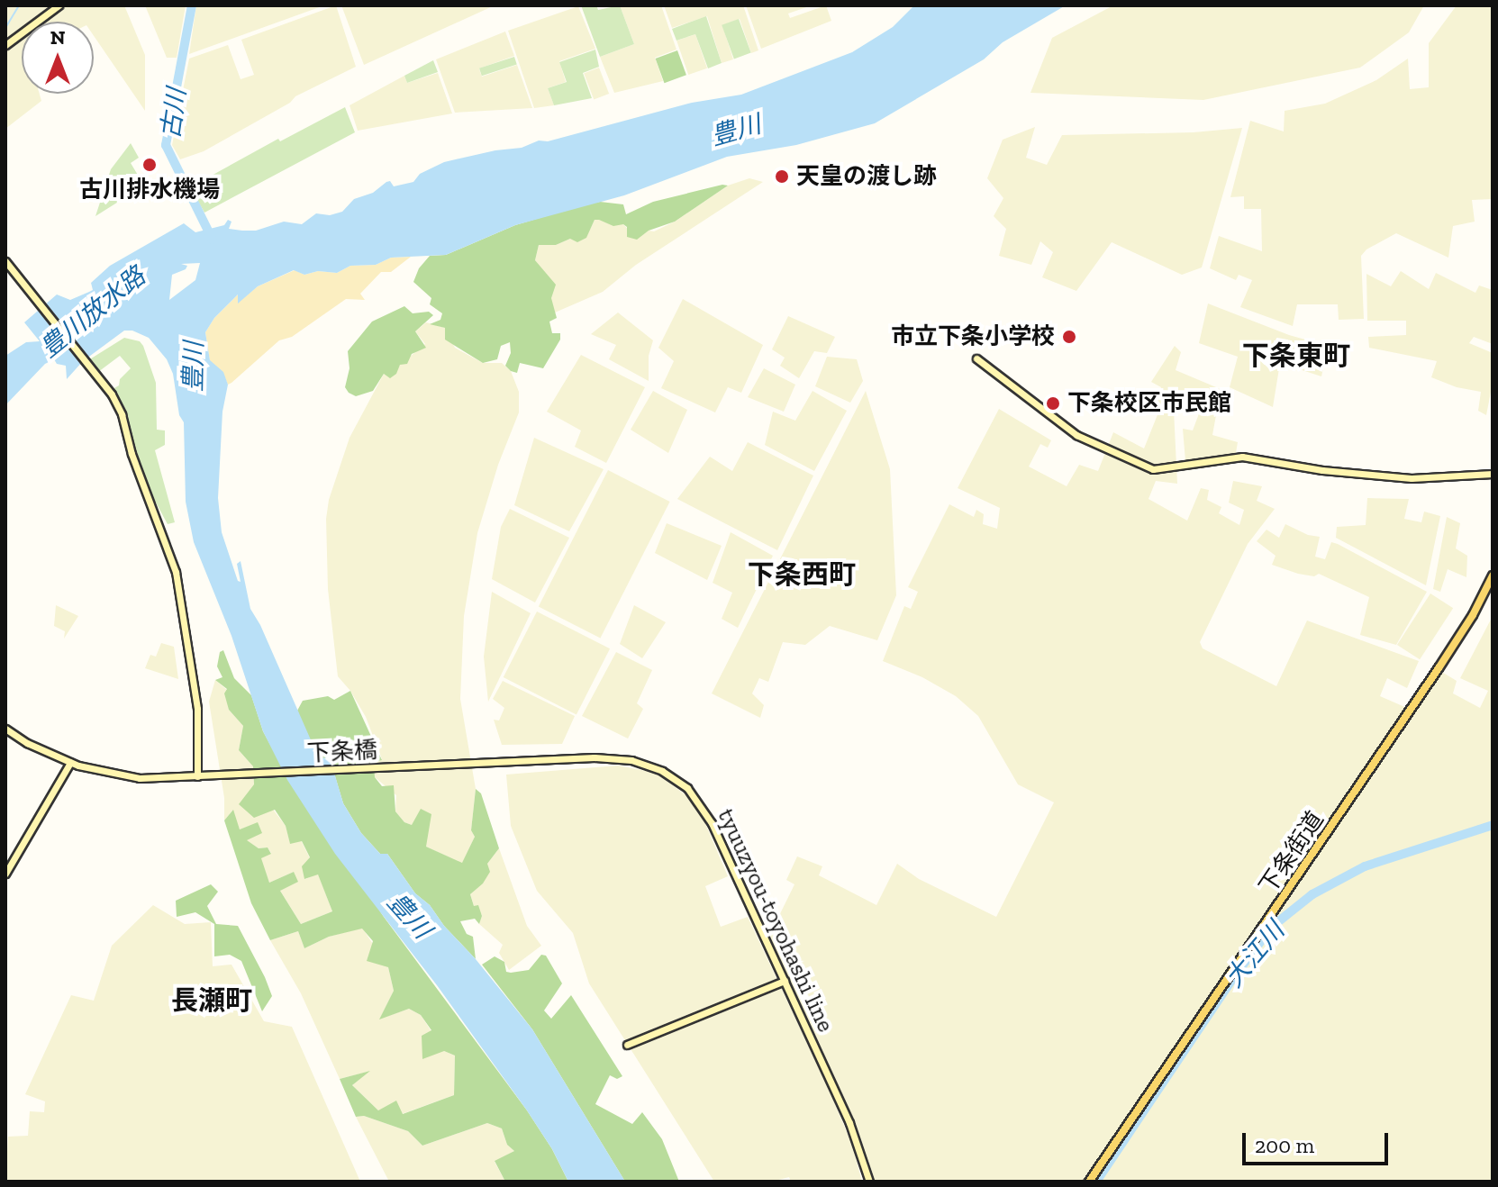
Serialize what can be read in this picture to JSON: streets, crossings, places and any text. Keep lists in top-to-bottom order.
{
  "streets": {
    "main road": ["下条橋", "下条街道", "tyuuzyou-toyohashi line"]
  },
  "crossings": [
    ["下条橋", "tyuuzyou-toyohashi line"]
  ],
  "districts": ["下条東町", "下条西町", "長瀬町"],
  "water": [
    "古川",
    "豊川",
    "豊川放水路",
    "大江川"
  ],
  "places": [
    "古川排水機場",
    "天皇の渡し跡",
    "市立下条小学校",
    "下条校区市民館"
  ],
  "scale_bar": "200 m",
  "north": "top"
}
